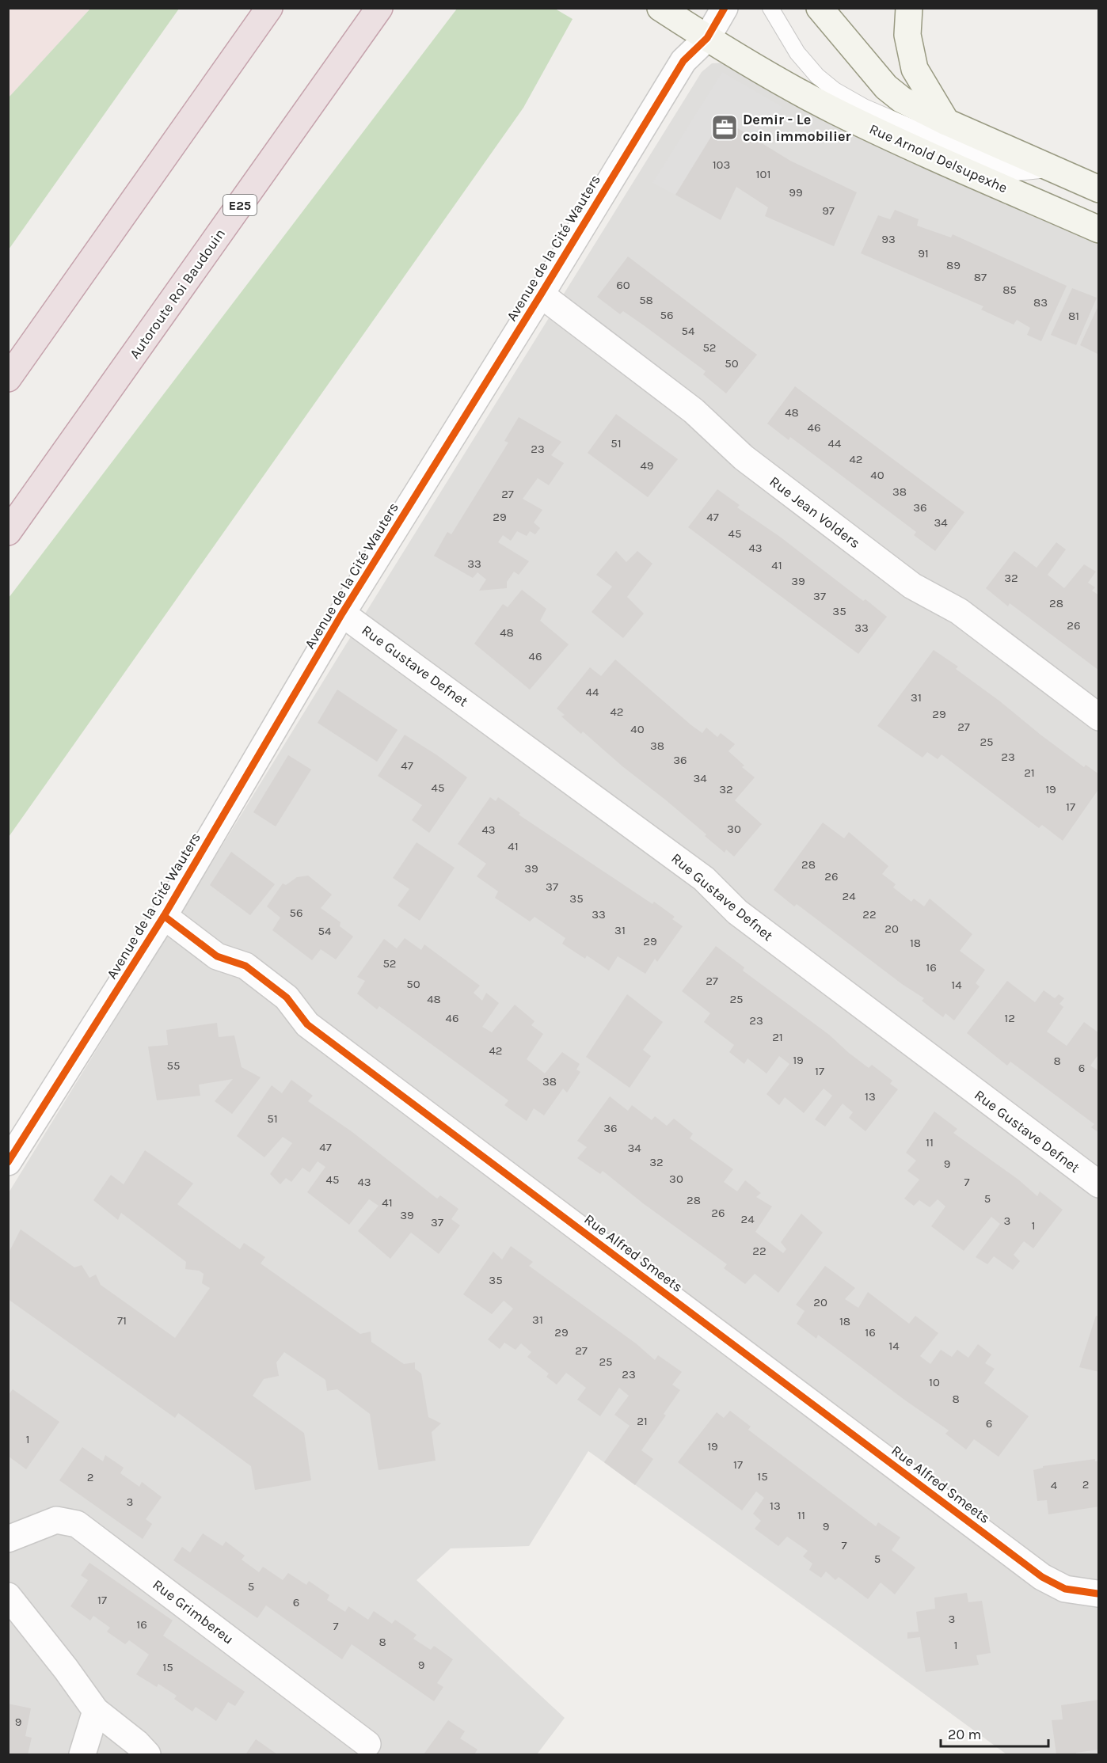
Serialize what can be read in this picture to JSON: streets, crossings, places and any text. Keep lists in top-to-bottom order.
{
  "streets": {
    "highway": ["E25", "Autoroute Roi Baudouin"],
    "street": [
      "Rue Arnold Delsupexhe",
      "Avenue de la Cité Wauters",
      "Rue Jean Volders",
      "Rue Gustave Defnet",
      "Rue Alfred Smeets",
      "Rue Grimbereu"
    ]
  },
  "crossings": [
    ["Rue Arnold Delsupexhe", "Avenue de la Cité Wauters"],
    ["Avenue de la Cité Wauters", "Rue Jean Volders"],
    ["Avenue de la Cité Wauters", "Rue Gustave Defnet"],
    ["Avenue de la Cité Wauters", "Rue Alfred Smeets"]
  ],
  "places": {
    "office": ["Demir - Le coin immobilier"]
  },
  "house_numbers": [
    "103",
    "101",
    "99",
    "97",
    "93",
    "91",
    "89",
    "87",
    "60",
    "85",
    "58",
    "83",
    "56",
    "81",
    "54",
    "52",
    "50",
    "48",
    "46",
    "51",
    "44",
    "23",
    "42",
    "49",
    "40",
    "38",
    "27",
    "36",
    "29",
    "47",
    "34",
    "45",
    "43",
    "33",
    "41",
    "32",
    "39",
    "37",
    "28",
    "35",
    "26",
    "33",
    "48",
    "46",
    "44",
    "31",
    "42",
    "29",
    "27",
    "40",
    "25",
    "38",
    "23",
    "36",
    "47",
    "21",
    "34",
    "45",
    "32",
    "19",
    "17",
    "30",
    "43",
    "41",
    "28",
    "39",
    "26",
    "37",
    "24",
    "35",
    "56",
    "33",
    "22",
    "20",
    "31",
    "54",
    "29",
    "18",
    "52",
    "16",
    "27",
    "50",
    "14",
    "48",
    "25",
    "46",
    "12",
    "23",
    "21",
    "42",
    "19",
    "8",
    "55",
    "6",
    "17",
    "38",
    "13",
    "51",
    "36",
    "11",
    "47",
    "34",
    "32",
    "9",
    "30",
    "45",
    "43",
    "7",
    "5",
    "28",
    "41",
    "26",
    "39",
    "24",
    "3",
    "37",
    "1",
    "22",
    "35",
    "20",
    "31",
    "71",
    "18",
    "29",
    "16",
    "14",
    "27",
    "25",
    "23",
    "10",
    "8",
    "21",
    "6",
    "1",
    "19",
    "17",
    "15",
    "2",
    "2",
    "4",
    "3",
    "13",
    "11",
    "9",
    "7",
    "5",
    "5",
    "17",
    "6",
    "3",
    "16",
    "7",
    "8",
    "1",
    "9",
    "15",
    "9"
  ],
  "scale_bar": "20 m"
}
